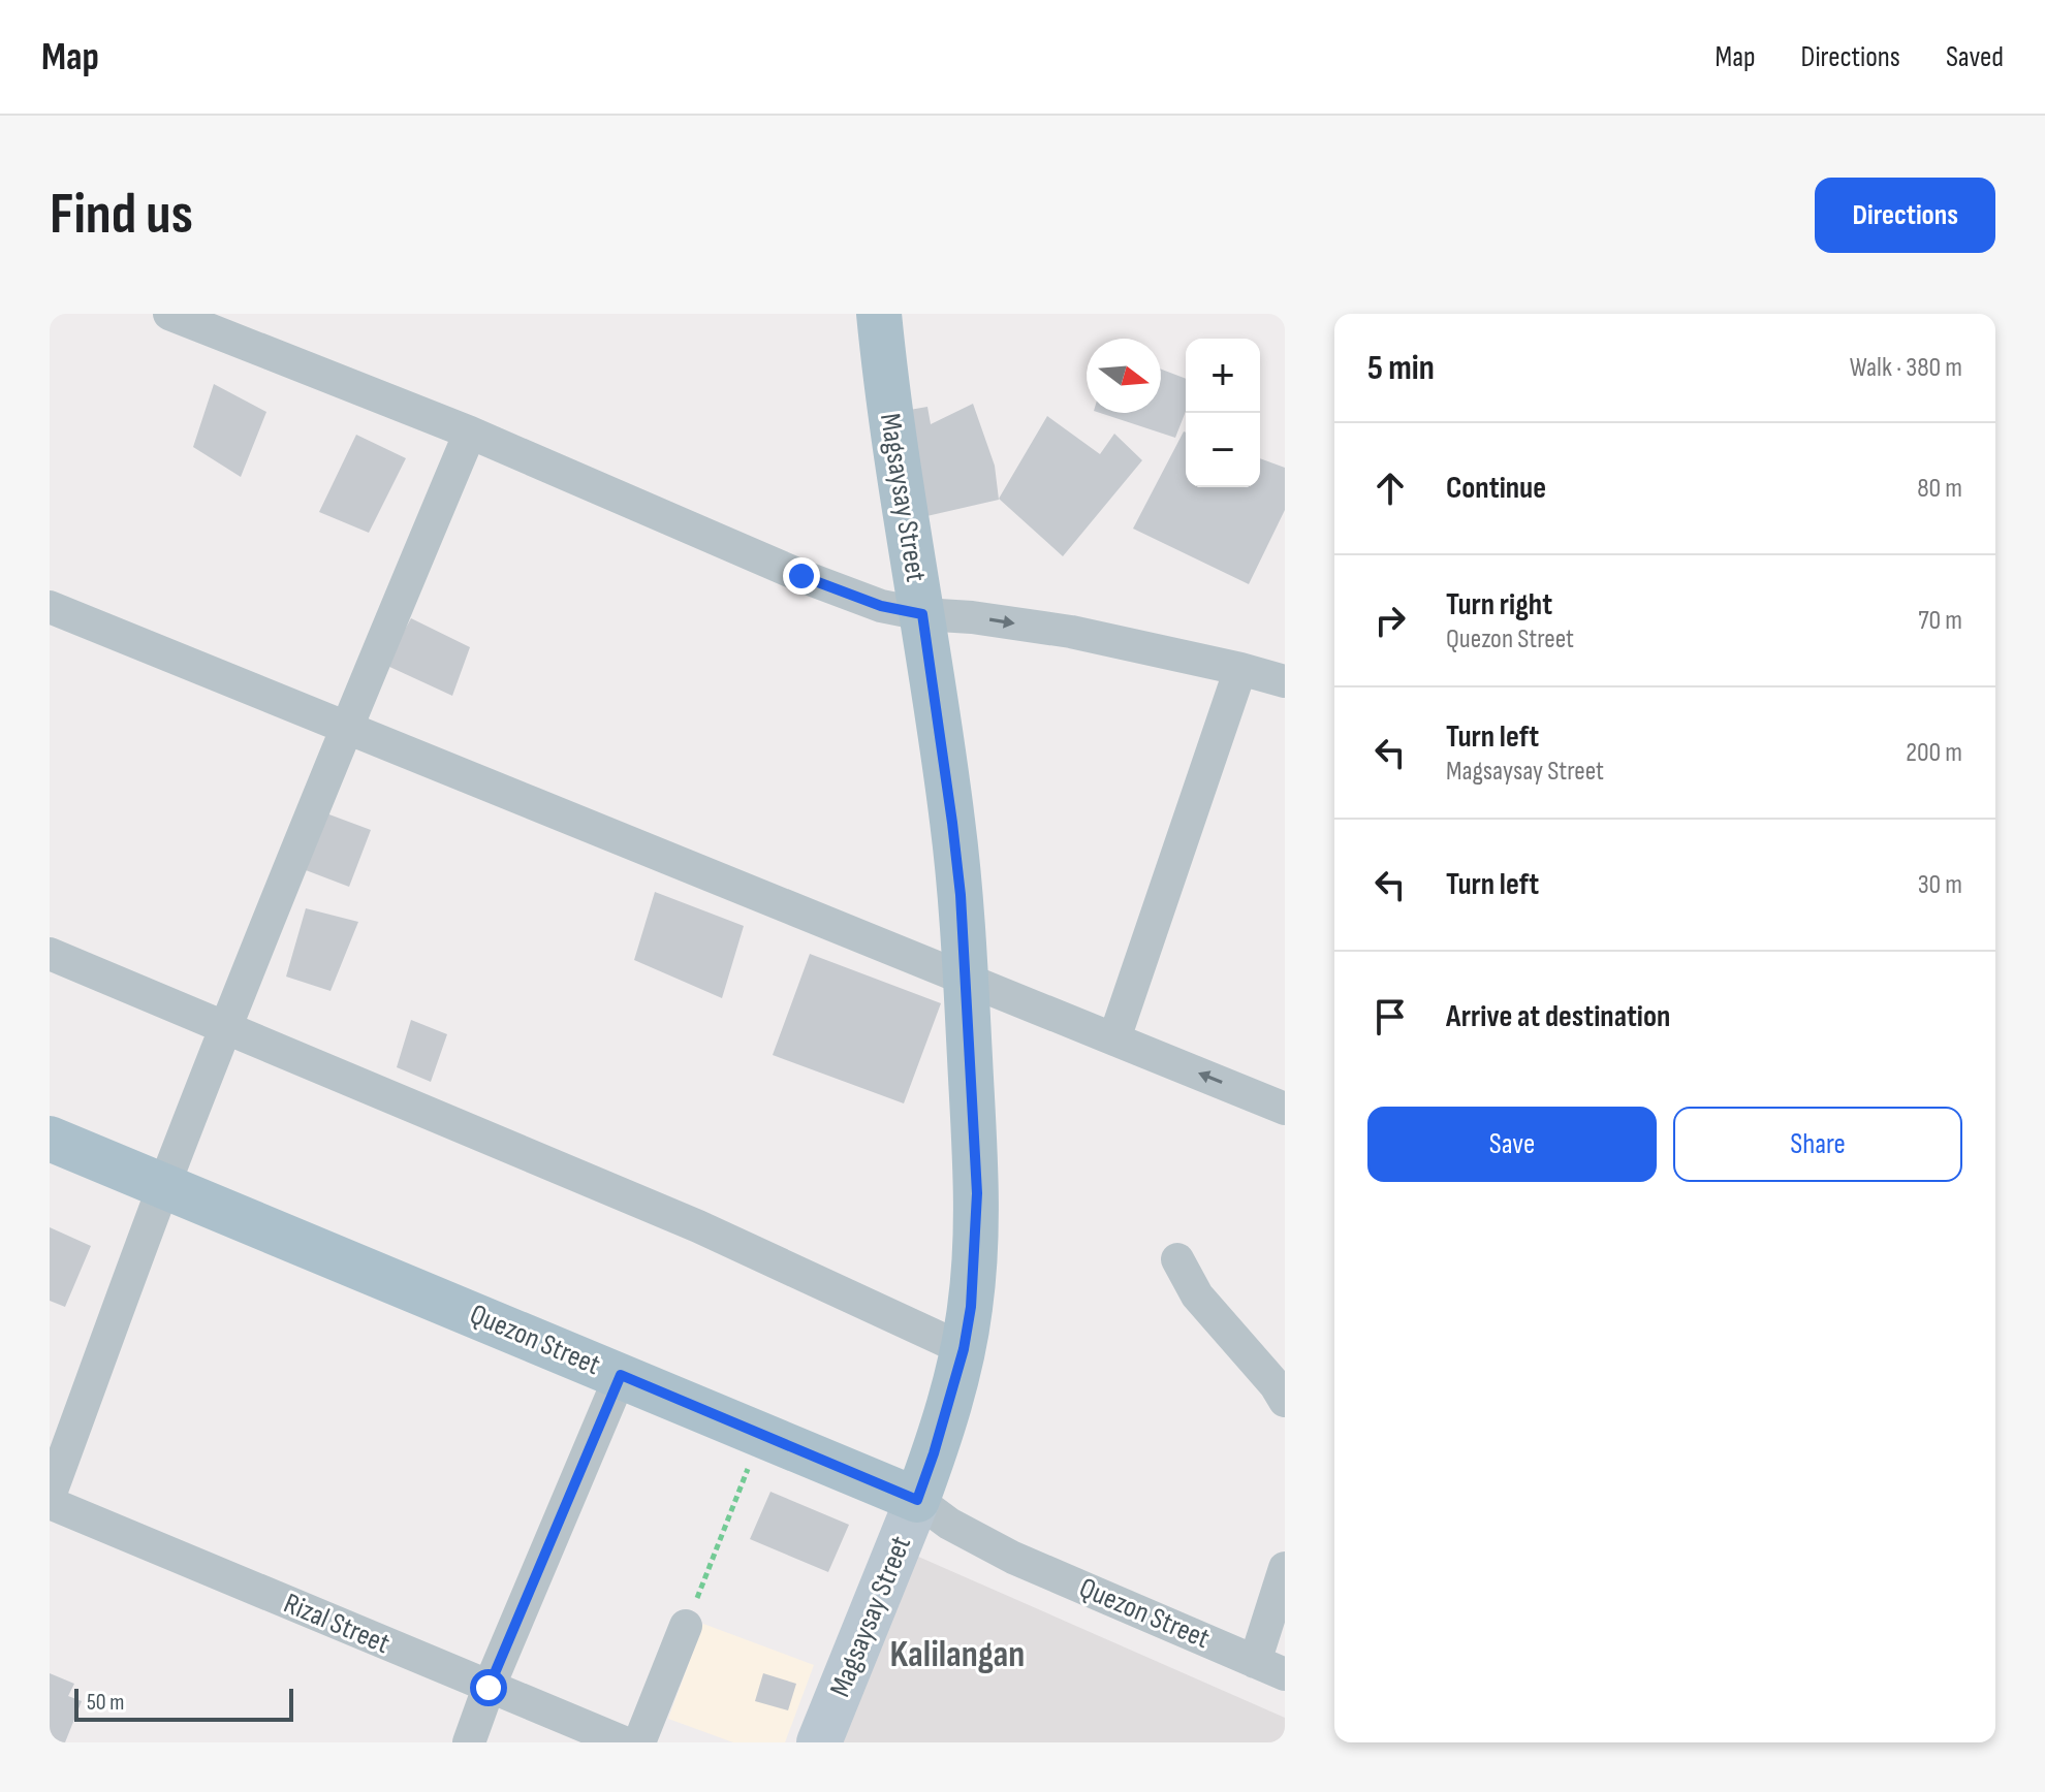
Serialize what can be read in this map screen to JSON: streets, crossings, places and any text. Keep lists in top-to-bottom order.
{
  "streets": {
    "main road": ["Magsaysay Street", "Quezon Street"],
    "street": ["Rizal Street"]
  },
  "crossings": [
    ["Magsaysay Street", "Quezon Street"]
  ],
  "districts": ["Kalilangan"],
  "scale_bar": "50 m",
  "north": "right",
  "page": {
    "header": "Map",
    "nav": ["Map", "Directions", "Saved"],
    "buttons": [
      "Directions",
      ["Save", "Share"]
    ],
    "title": "Find us",
    "heading": ["5 min", "Walk · 380 m"],
    "map_buttons": ["+", "−"],
    "list": [
      ["Continue", "80 m"],
      ["Turn right", "Quezon Street", "70 m"],
      ["Turn left", "Magsaysay Street", "200 m"],
      ["Turn left", "30 m"],
      "Arrive at destination"
    ],
    "scale": "50 m"
  }
}
